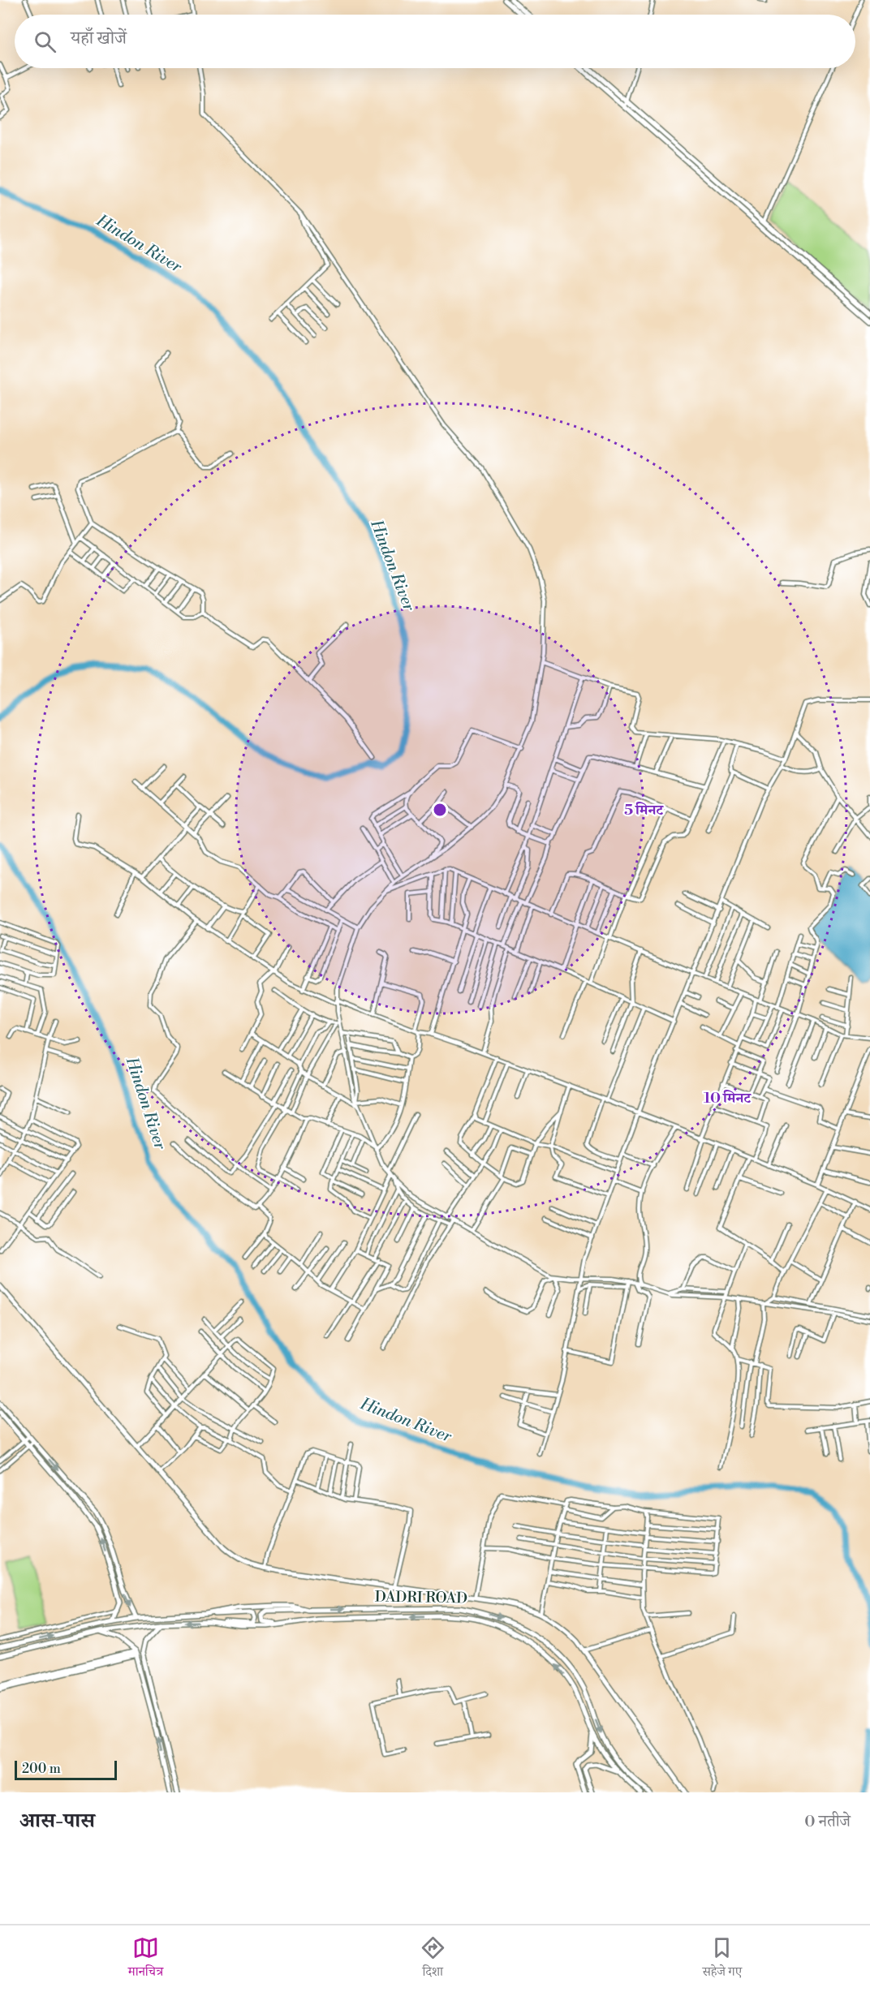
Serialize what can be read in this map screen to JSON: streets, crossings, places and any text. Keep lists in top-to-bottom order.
{
  "streets": {
    "street": ["DADRI ROAD"]
  },
  "water": ["Hindon River"],
  "scale_bar": "200 m",
  "page": {
    "search": "यहाँ खोजें",
    "scale": "200 m",
    "heading": ["आस-पास", "0 नतीजे"],
    "nav": ["मानचित्र", "दिशा", "सहेजे गए"]
  },
  "rings": ["5 मिनट", "10 मिनट"]
}
